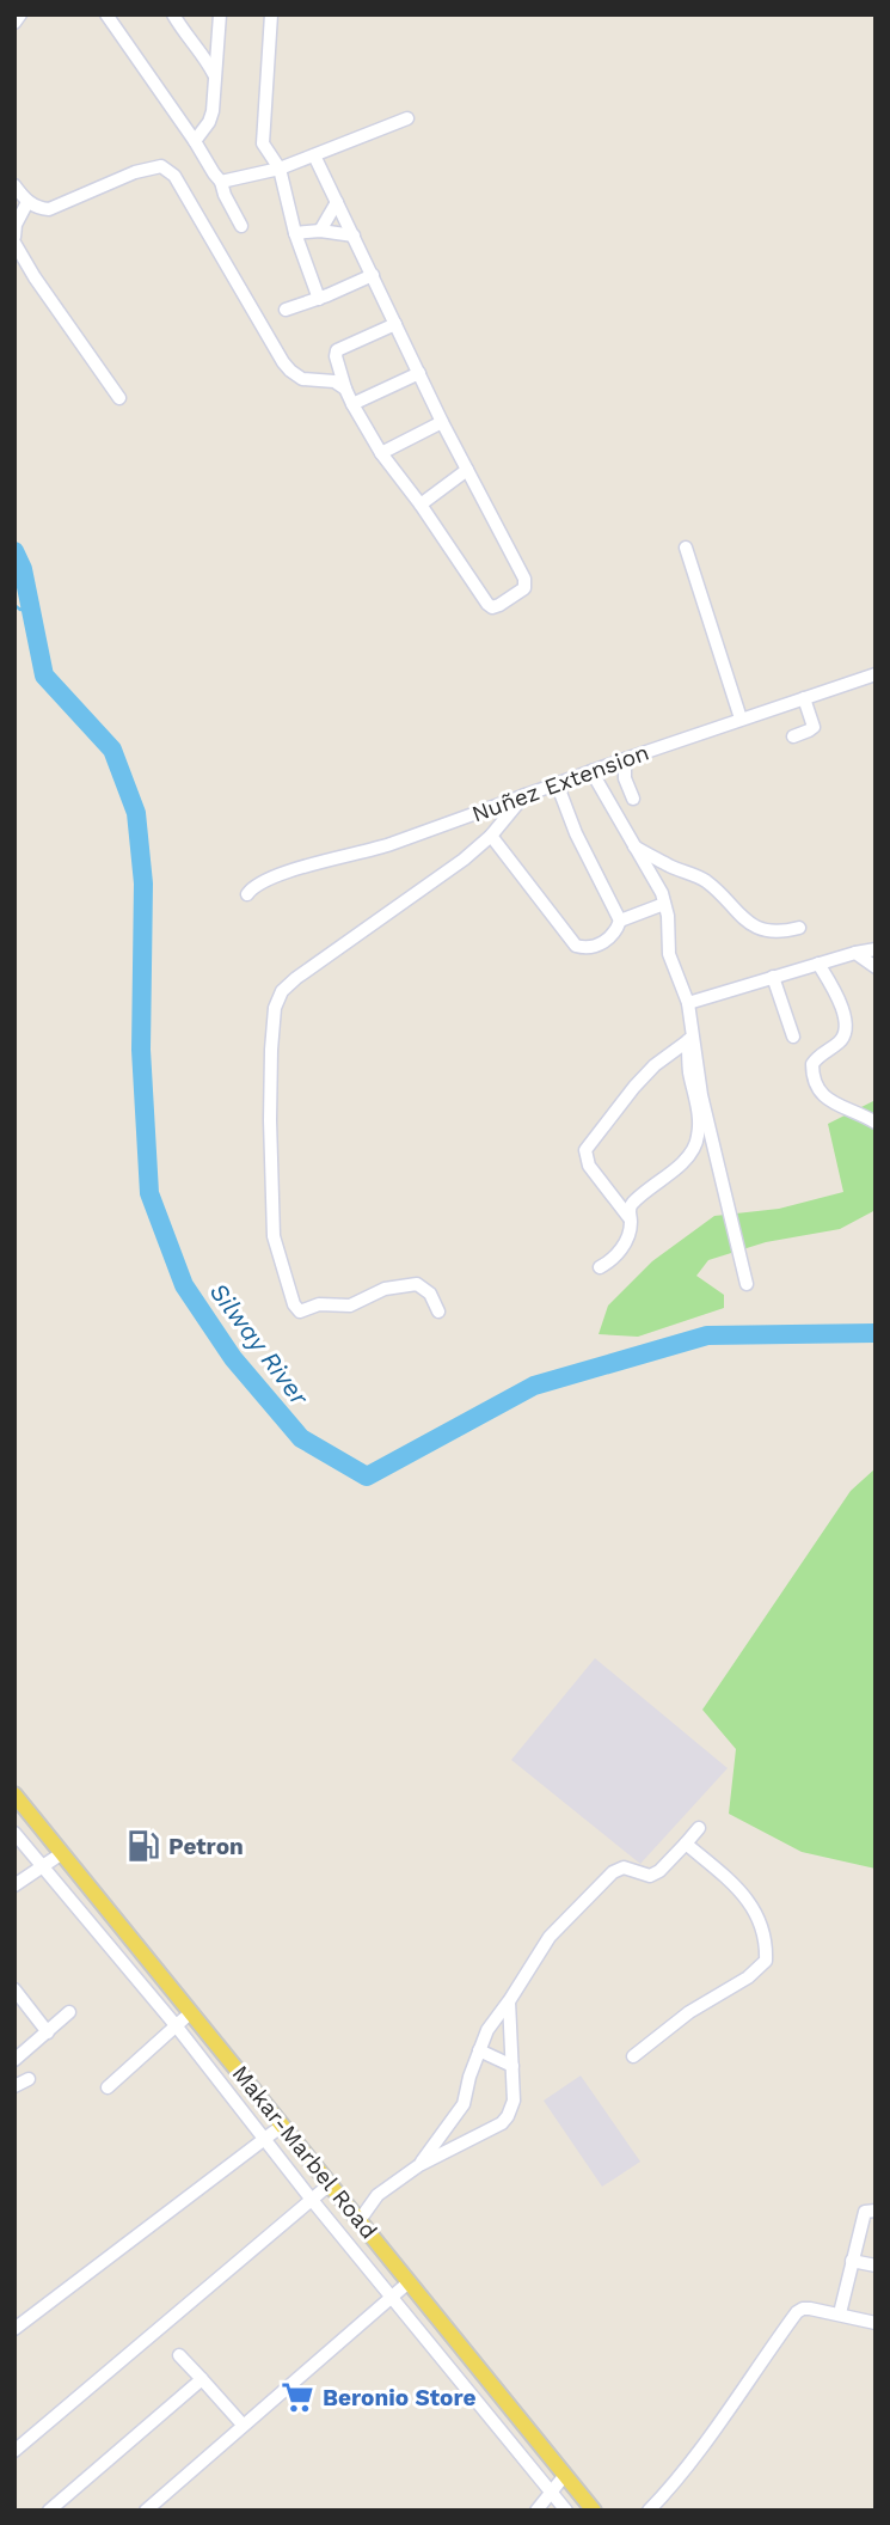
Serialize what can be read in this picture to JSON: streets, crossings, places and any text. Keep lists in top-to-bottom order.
{
  "streets": {
    "main road": ["Makar-Marbel Road"],
    "street": ["Nuñez Extension"]
  },
  "water": ["Silway River"],
  "places": {
    "fuel station": ["Petron"],
    "supermarket": ["Beronio Store"]
  }
}
